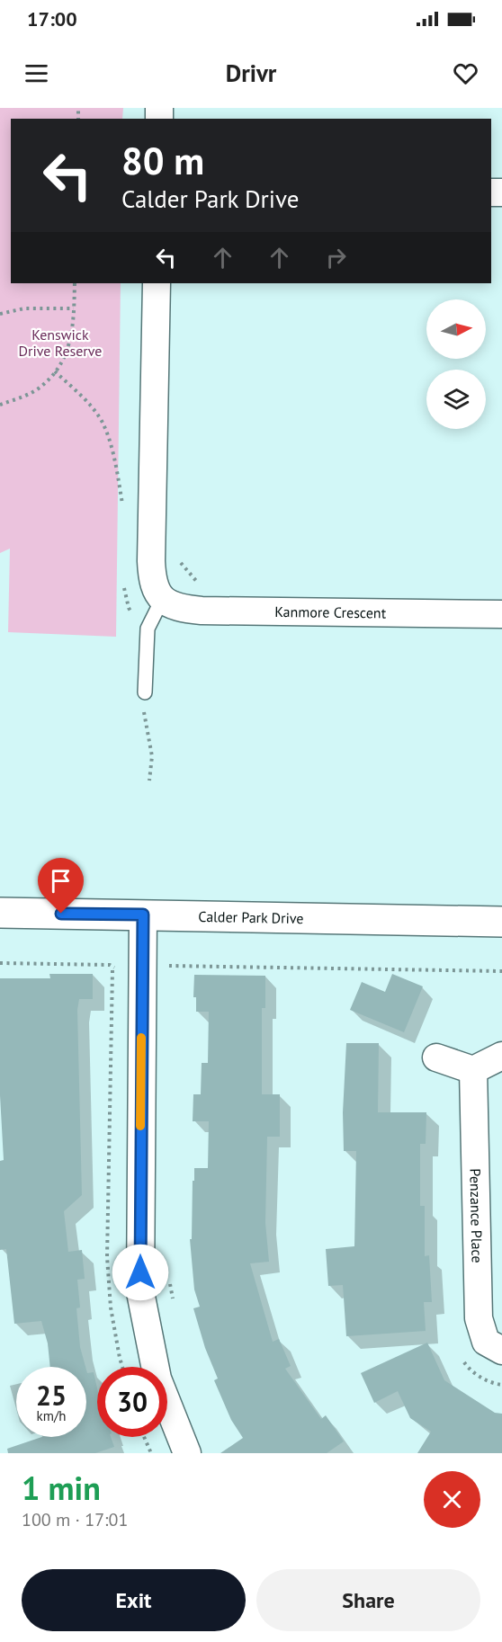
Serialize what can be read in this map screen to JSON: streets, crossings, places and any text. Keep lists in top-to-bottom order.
{
  "streets": {
    "street": ["Kanmore Crescent", "Calder Park Drive", "Penzance Place"]
  },
  "parks": ["Kenswick Drive Reserve"],
  "north": "right",
  "page": {
    "status": "17:00",
    "header": "Drivr",
    "turn": ["80 m", "Calder Park Drive"],
    "speed": "25 km/h",
    "limit": "30",
    "heading": ["1 min", "100 m · 17:01"],
    "buttons": ["Exit", "Share"]
  }
}
